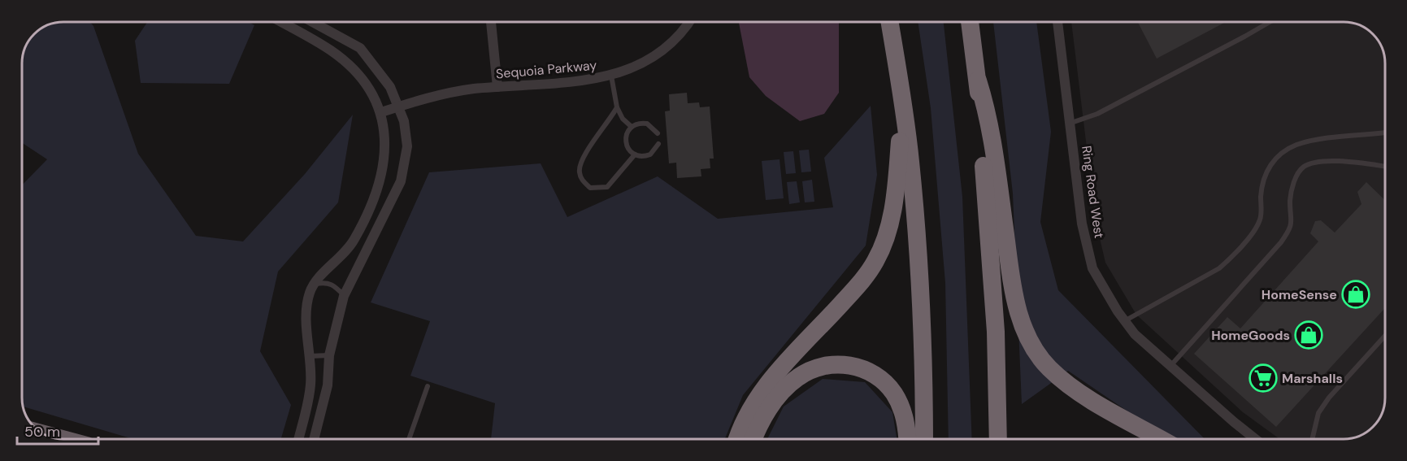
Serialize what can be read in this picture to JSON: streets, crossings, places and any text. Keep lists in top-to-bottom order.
{
  "streets": {
    "street": ["Sequoia Parkway", "Ring Road West"]
  },
  "places": {
    "shop": ["HomeSense", "HomeGoods"],
    "supermarket": ["Marshalls"]
  },
  "scale_bar": "50 m"
}
